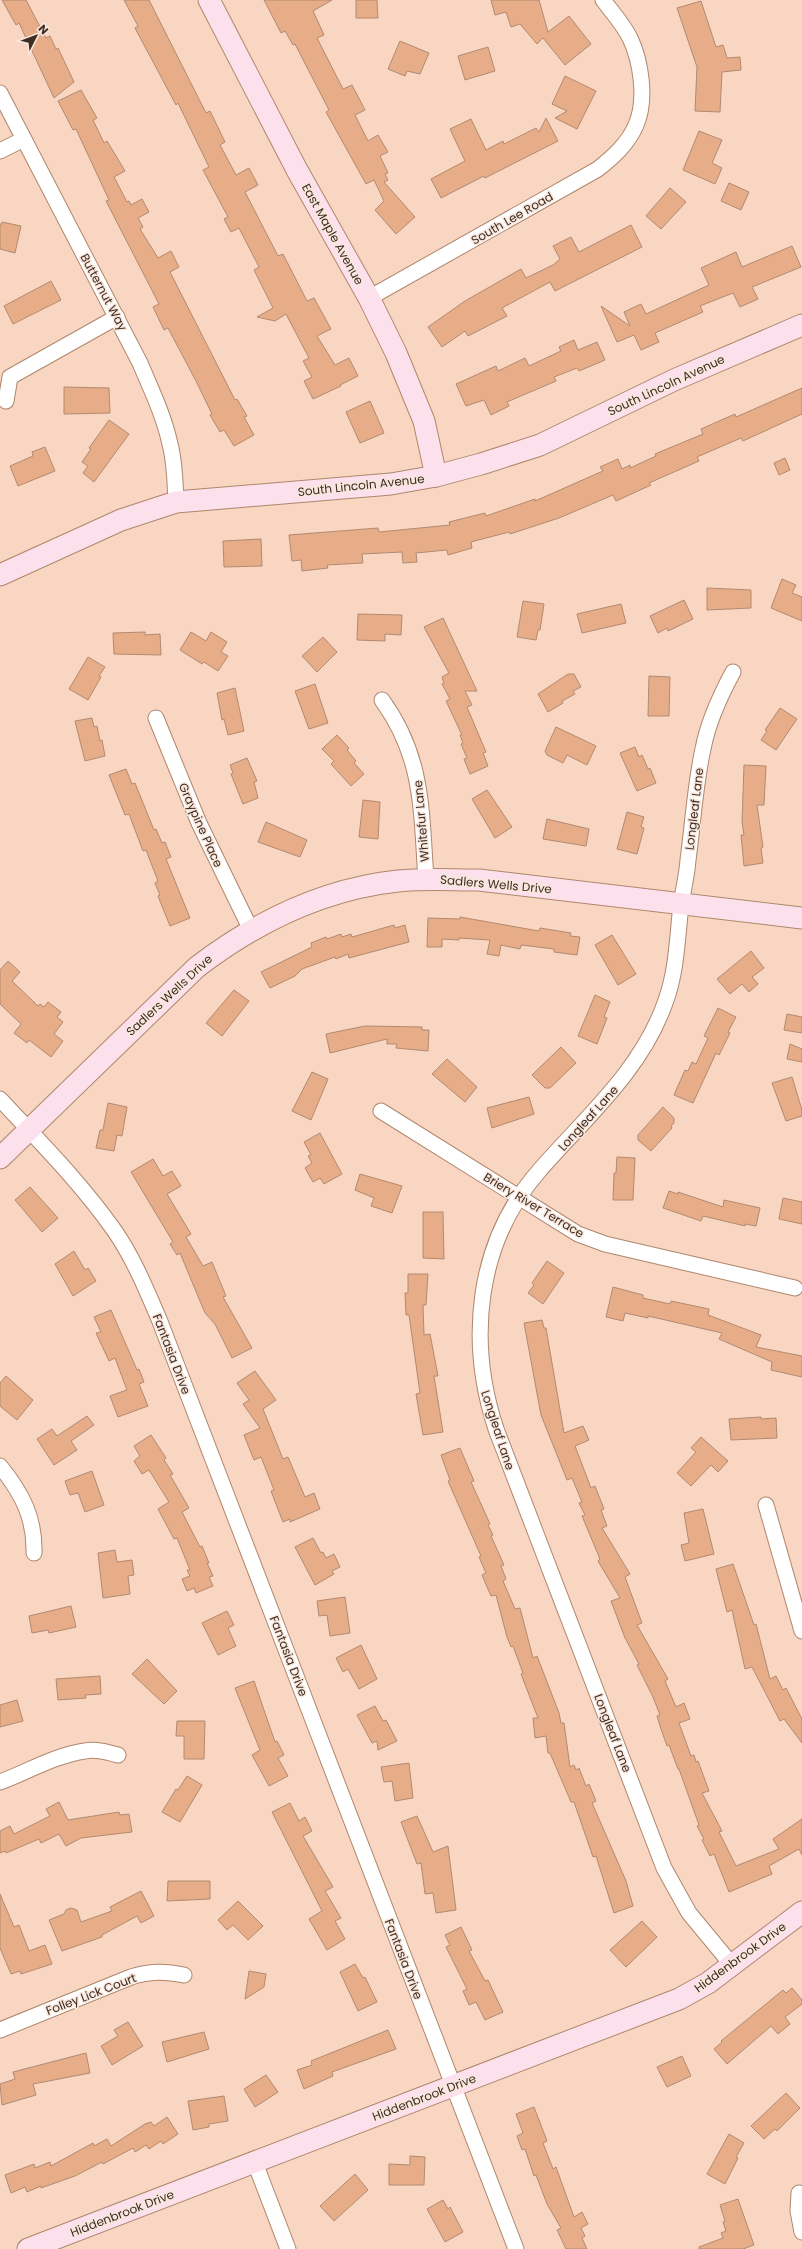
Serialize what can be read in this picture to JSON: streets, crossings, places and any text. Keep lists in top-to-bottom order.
{
  "streets": {
    "street": [
      "South Lee Road",
      "East Maple Avenue",
      "Butternut Way",
      "South Lincoln Avenue",
      "Longleaf Lane",
      "Whitefur Lane",
      "Graypine Place",
      "Sadlers Wells Drive",
      "Briery River Terrace",
      "Fantasia Drive",
      "Hiddenbrook Drive",
      "Folley Lick Court"
    ]
  },
  "crossings": [
    ["South Lee Road", "East Maple Avenue"],
    ["East Maple Avenue", "South Lincoln Avenue"],
    ["Butternut Way", "South Lincoln Avenue"],
    ["Longleaf Lane", "Sadlers Wells Drive"],
    ["Longleaf Lane", "Briery River Terrace"],
    ["Longleaf Lane", "Hiddenbrook Drive"],
    ["Whitefur Lane", "Sadlers Wells Drive"],
    ["Graypine Place", "Sadlers Wells Drive"],
    ["Sadlers Wells Drive", "Fantasia Drive"],
    ["Fantasia Drive", "Hiddenbrook Drive"]
  ],
  "north": "top right"
}
